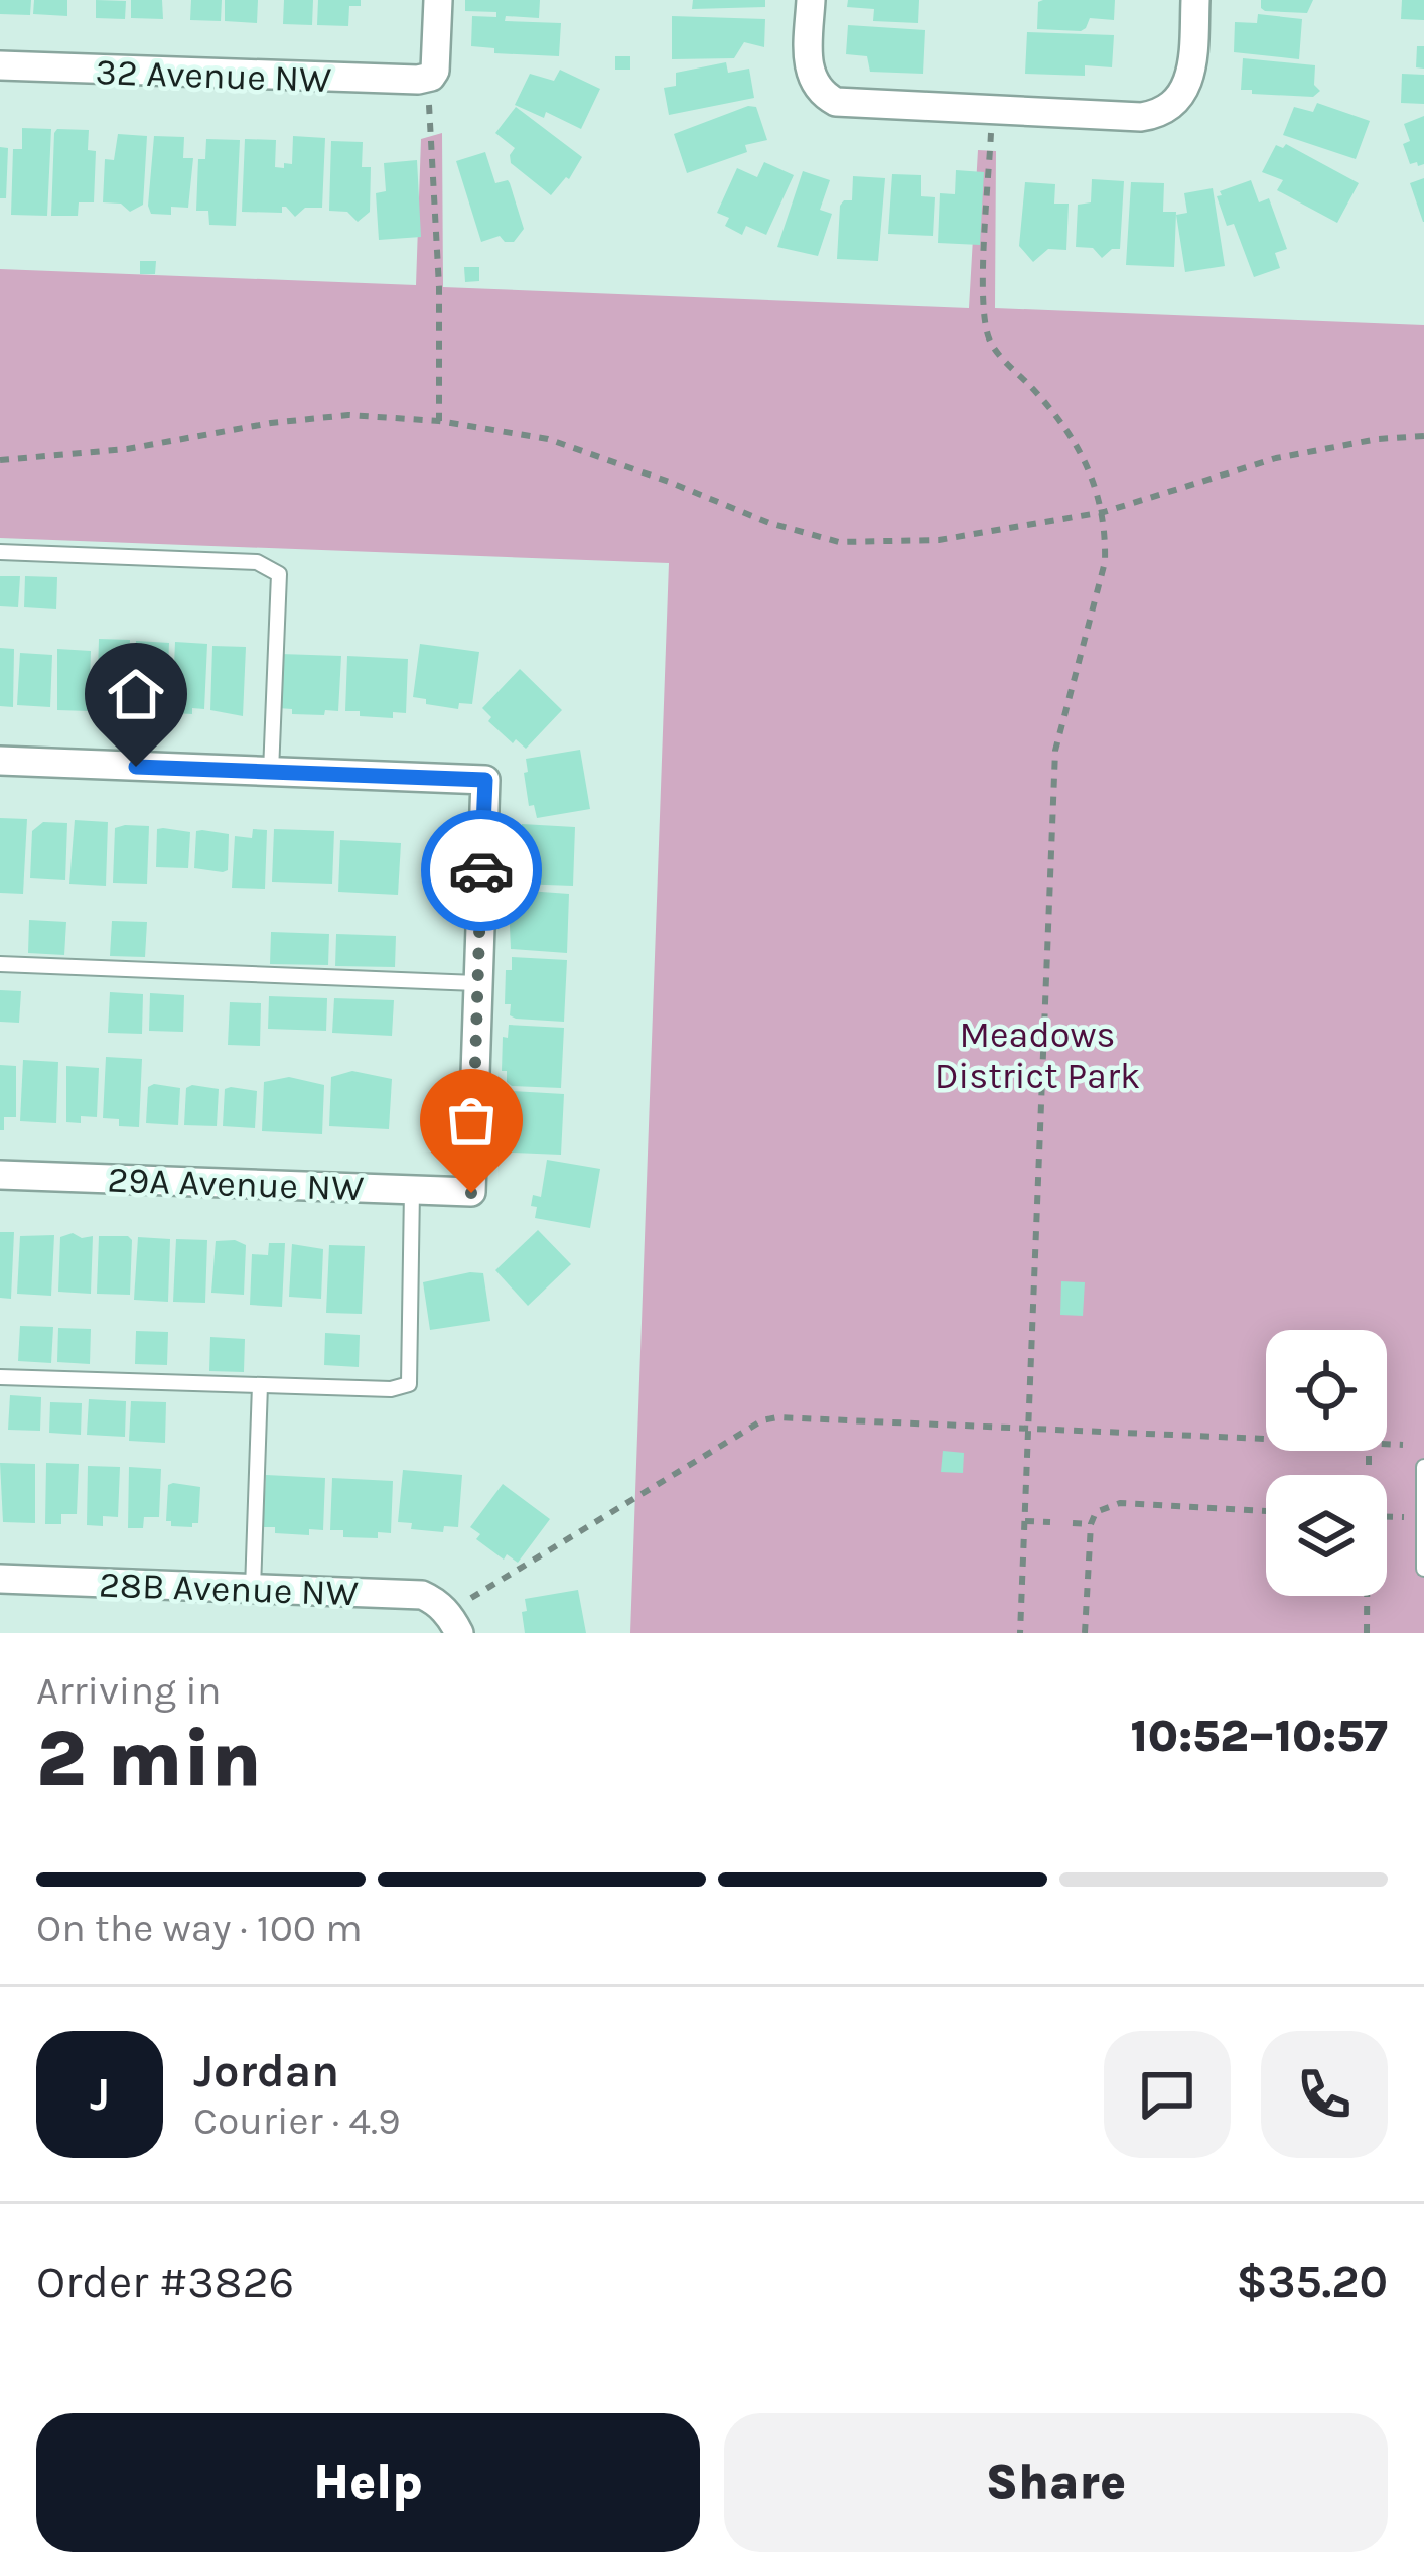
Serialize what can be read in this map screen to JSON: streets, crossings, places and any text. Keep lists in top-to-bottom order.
{
  "streets": {
    "street": ["32 Avenue NW", "29A Avenue NW", "28B Avenue NW"]
  },
  "parks": ["Meadows District Park"],
  "page": {
    "heading": ["2 min", "Arriving in", "10:52–10:57"],
    "panel": [
      "Jordan",
      "Courier · 4.9",
      "Order #3826",
      "$35.20"
    ],
    "bar": "On the way · 100 m",
    "round": "J",
    "buttons": ["Help", "Share"]
  }
}
